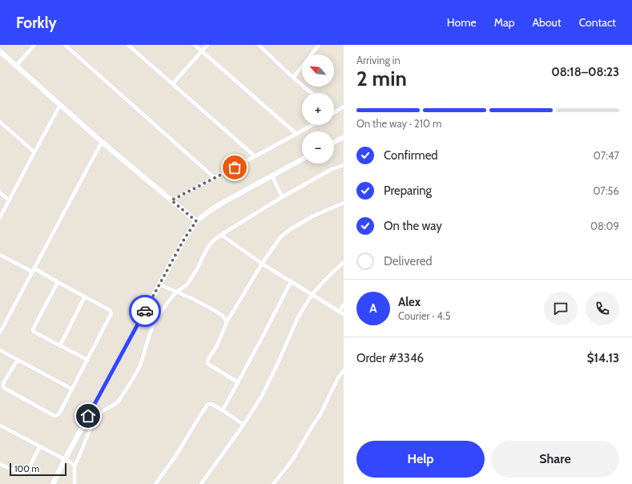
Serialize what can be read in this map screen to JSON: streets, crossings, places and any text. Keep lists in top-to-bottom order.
{
  "scale_bar": "100 m",
  "north": "top left",
  "page": {
    "header": "Forkly",
    "nav": [
      "Home",
      "Map",
      "About",
      "Contact"
    ],
    "heading": ["2 min", "Arriving in", "08:18–08:23"],
    "panel": [
      "Alex",
      "Courier · 4.5",
      "Order #3346",
      "$14.13"
    ],
    "map_buttons": ["+", "−"],
    "bar": "On the way · 210 m",
    "list": [
      ["Confirmed", "07:47"],
      ["Preparing", "07:56"],
      ["On the way", "08:09"],
      "Delivered"
    ],
    "round": "A",
    "buttons": ["Help", "Share"],
    "scale": "100 m"
  }
}
